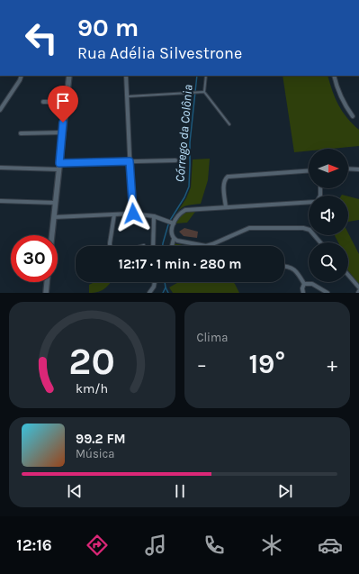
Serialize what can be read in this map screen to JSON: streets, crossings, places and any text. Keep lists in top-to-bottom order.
{
  "water": ["Córrego da Colônia"],
  "north": "right",
  "page": {
    "turn": ["90 m", "Rua Adélia Silvestrone"],
    "limit": "30",
    "trip": "12:17 · 1 min · 280 m",
    "tile": "Clima",
    "heat": ["−", "19°", "+"],
    "song": ["99.2 FM", "Música"],
    "tabs": "12:16",
    "gauge": ["20", "km/h"]
  }
}
